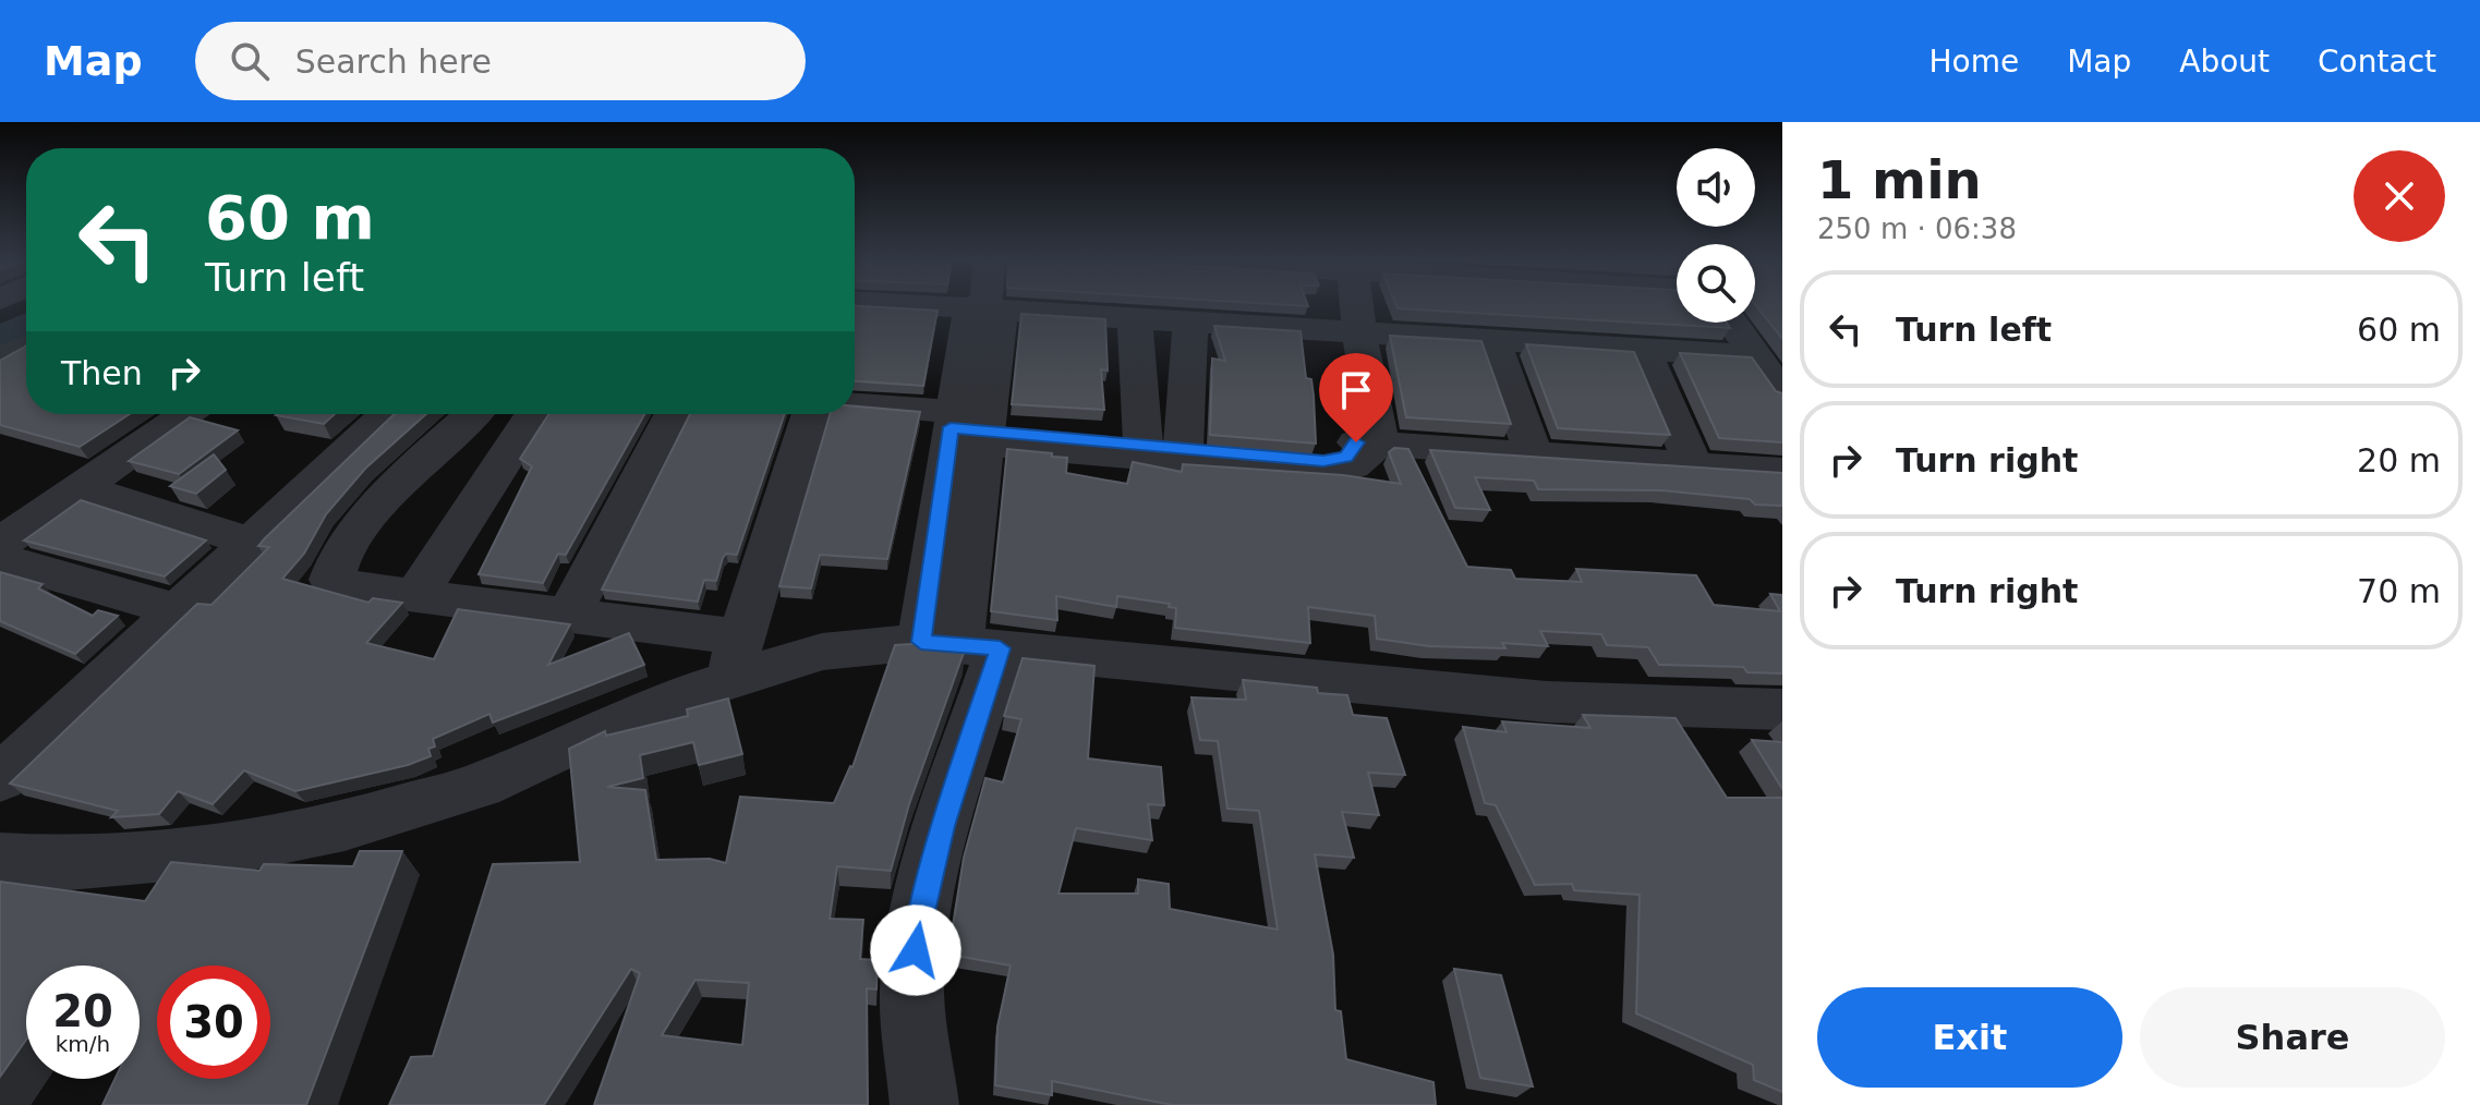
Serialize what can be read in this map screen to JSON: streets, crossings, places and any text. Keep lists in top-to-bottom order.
{
  "page": {
    "header": "Map",
    "search": "Search here",
    "nav": [
      "Home",
      "Map",
      "About",
      "Contact"
    ],
    "heading": ["1 min", "250 m · 06:38"],
    "turn": ["60 m", "Turn left"],
    "list": [
      {
        "name": "Turn left",
        "value": "60 m"
      },
      {
        "name": "Turn right",
        "value": "20 m"
      },
      {
        "name": "Turn right",
        "value": "70 m"
      }
    ],
    "then": "Then",
    "speed": "20 km/h",
    "limit": "30",
    "buttons": ["Exit", "Share"]
  }
}
